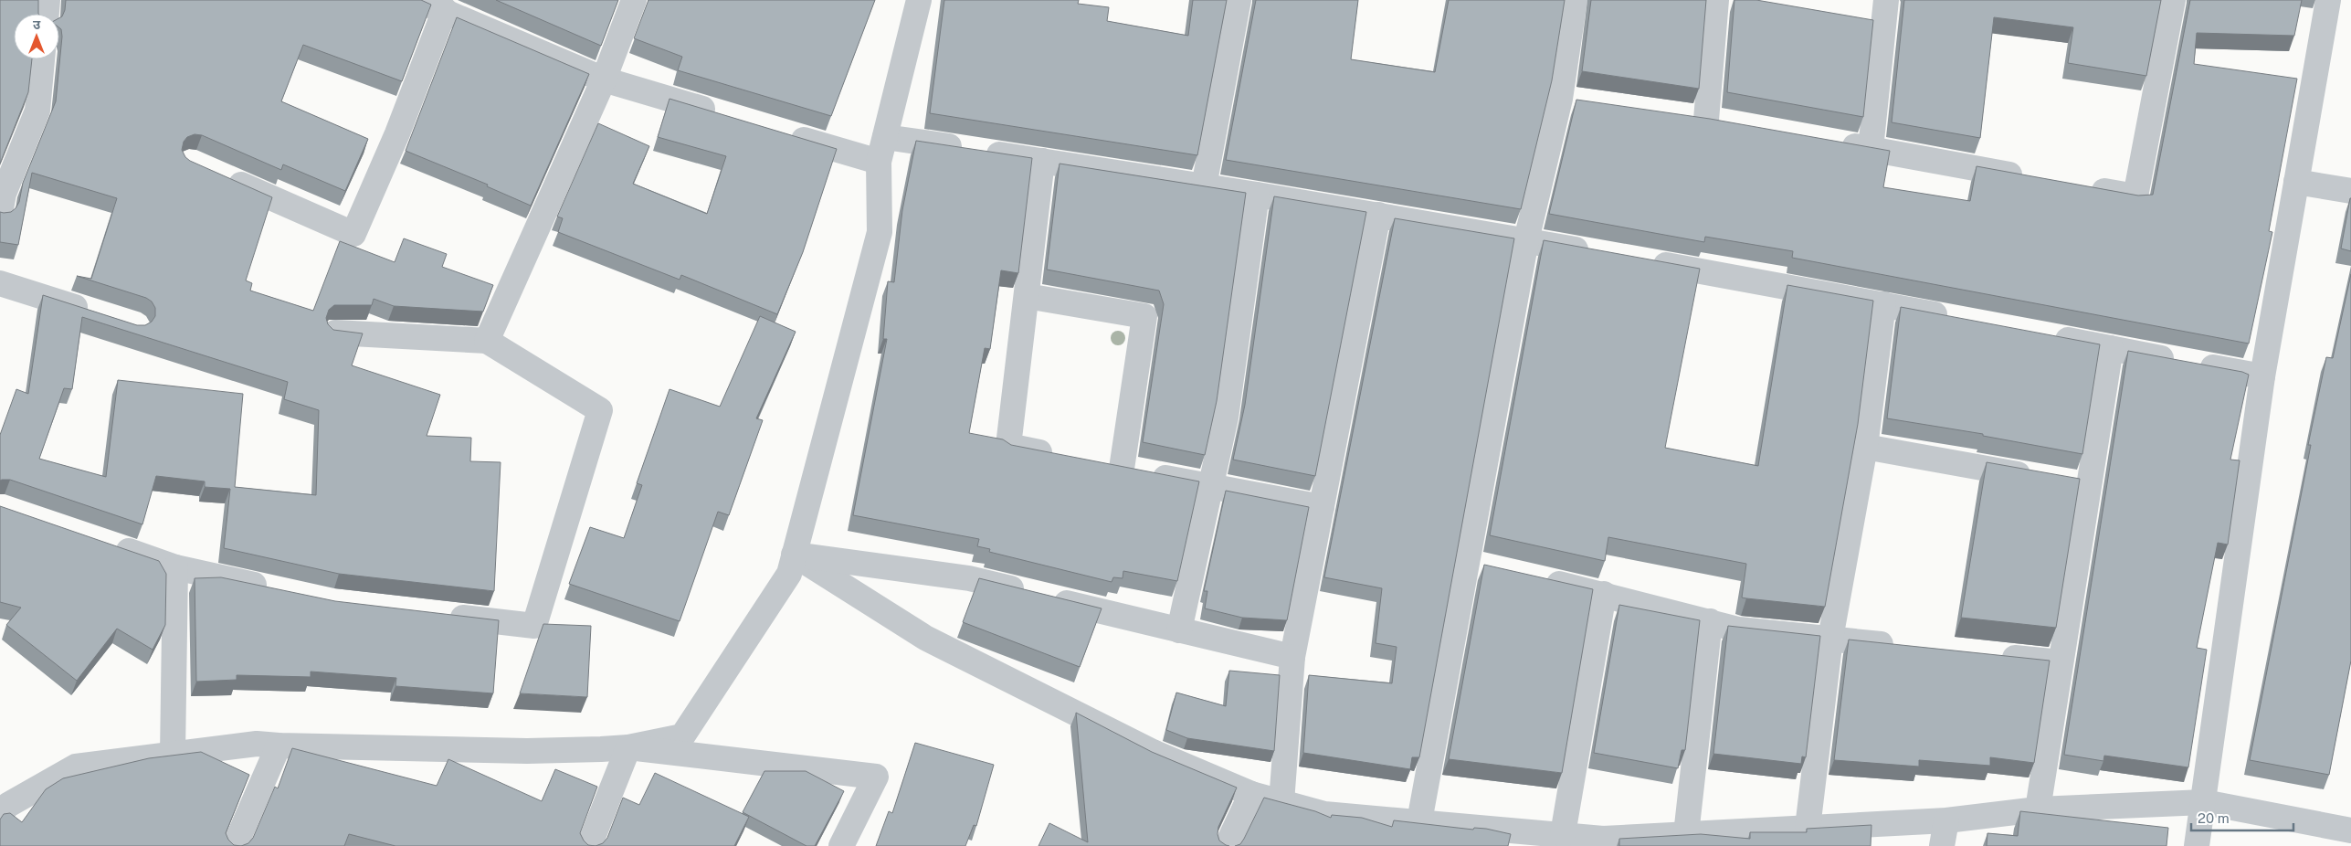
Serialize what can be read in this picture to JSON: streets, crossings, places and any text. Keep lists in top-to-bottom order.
{
  "scale_bar": "20 m",
  "north": "top"
}
